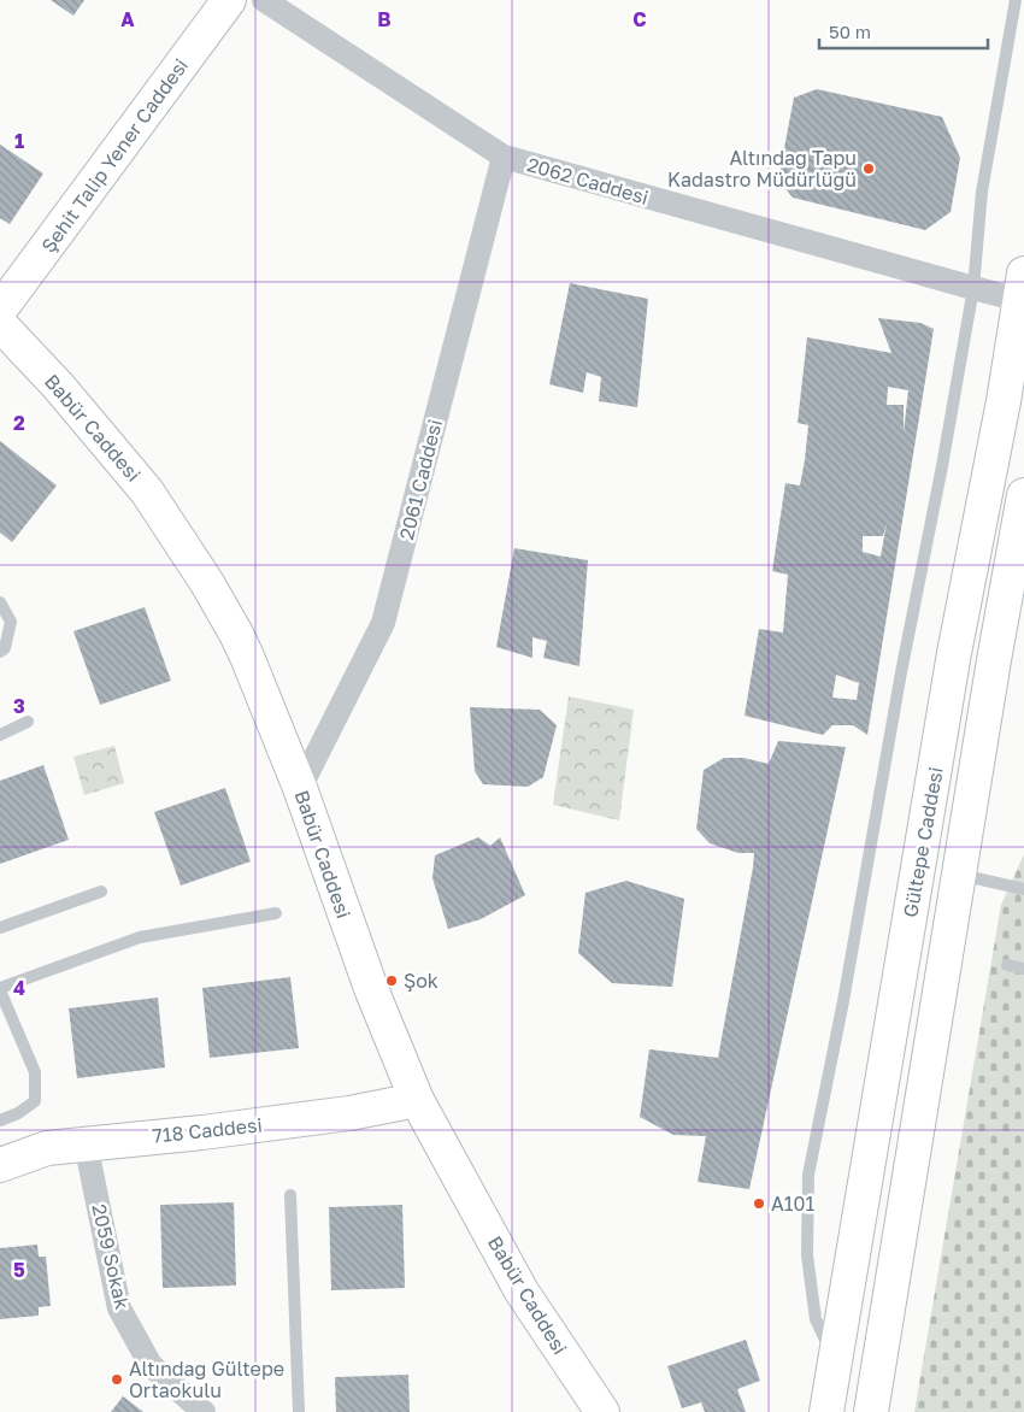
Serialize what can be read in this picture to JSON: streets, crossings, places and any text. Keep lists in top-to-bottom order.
{
  "streets": {
    "main road": [
      "Şehit Talip Yener Caddesi",
      "Babür Caddesi",
      "Gültepe Caddesi",
      "718 Caddesi"
    ],
    "street": ["2062 Caddesi", "2061 Caddesi", "2059 Sokak"]
  },
  "crossings": [
    ["2062 Caddesi", "2061 Caddesi"],
    ["2062 Caddesi", "Gültepe Caddesi"],
    ["Babür Caddesi", "2061 Caddesi"],
    ["Babür Caddesi", "718 Caddesi"],
    ["718 Caddesi", "2059 Sokak"]
  ],
  "places": [
    "Altındağ Tapu Kadastro Müdürlüğü",
    "Şok",
    "A101",
    "Altındağ Gültepe Ortaokulu"
  ],
  "scale_bar": "50 m",
  "grid": {
    "columns": ["A", "B", "C"],
    "rows": [
      "1",
      "2",
      "3",
      "4",
      "5"
    ]
  }
}
